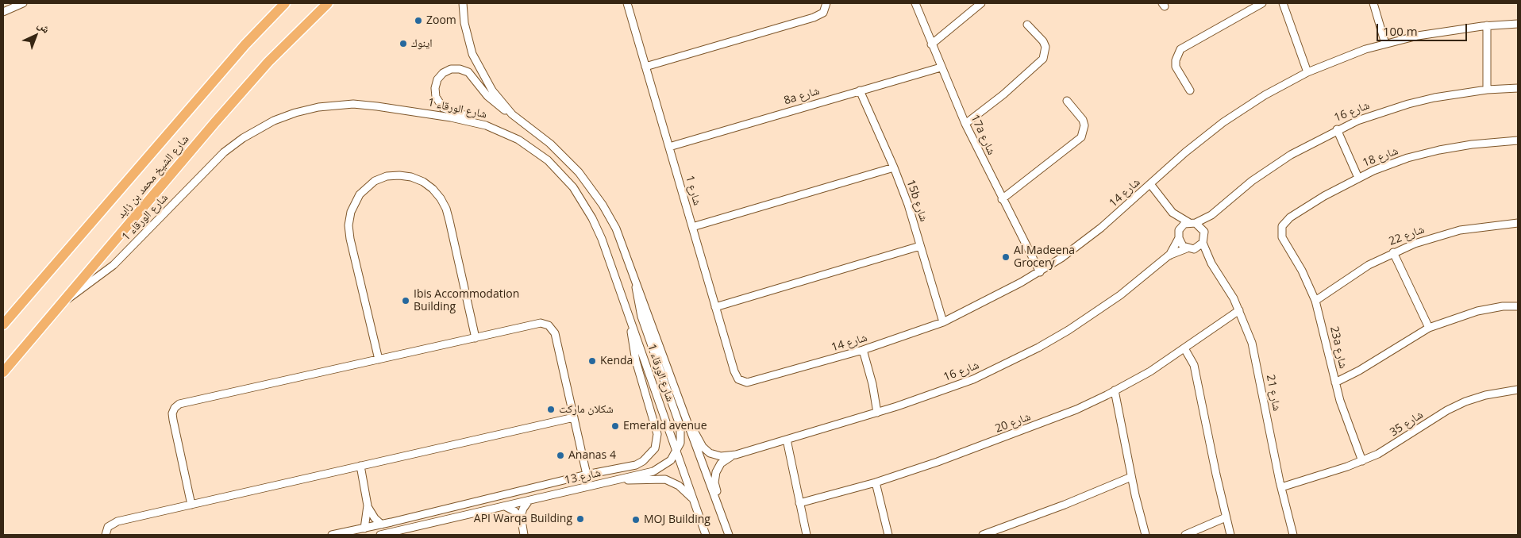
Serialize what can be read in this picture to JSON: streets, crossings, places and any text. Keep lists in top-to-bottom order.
{
  "streets": {
    "highway": ["شارع الشيخ محمد بن زايد"],
    "street": [
      "8a شارع",
      "شارع الورقاء 1",
      "شارع 16",
      "17a شارع",
      "شارع 18",
      "شارع 1",
      "شارع 14",
      "15b شارع",
      "شارع 22",
      "23a شارع",
      "شارع 21",
      "شارع 20",
      "شارع 35",
      "شارع 13"
    ]
  },
  "crossings": [
    ["8a شارع", "17a شارع"],
    ["8a شارع", "شارع 1"],
    ["8a شارع", "15b شارع"],
    ["شارع الورقاء 1", "شارع 16"],
    ["شارع الورقاء 1", "شارع الشيخ محمد بن زايد"],
    ["شارع الورقاء 1", "شارع 13"],
    ["شارع 16", "شارع 21"],
    ["17a شارع", "شارع 14"],
    ["شارع 18", "23a شارع"],
    ["شارع 1", "شارع 14"],
    ["شارع 14", "15b شارع"],
    ["شارع 22", "23a شارع"],
    ["23a شارع", "شارع 35"],
    ["شارع 21", "شارع 20"],
    ["شارع 21", "شارع 35"]
  ],
  "places": [
    "Zoom",
    "اينوك",
    "Al Madeena Grocery",
    "Ibis Accommodation Building",
    "Kenda",
    "شكلان ماركت",
    "Emerald avenue",
    "Ananas 4",
    "API Warqa Building",
    "MOJ Building"
  ],
  "scale_bar": "100 m",
  "north": "top right"
}
